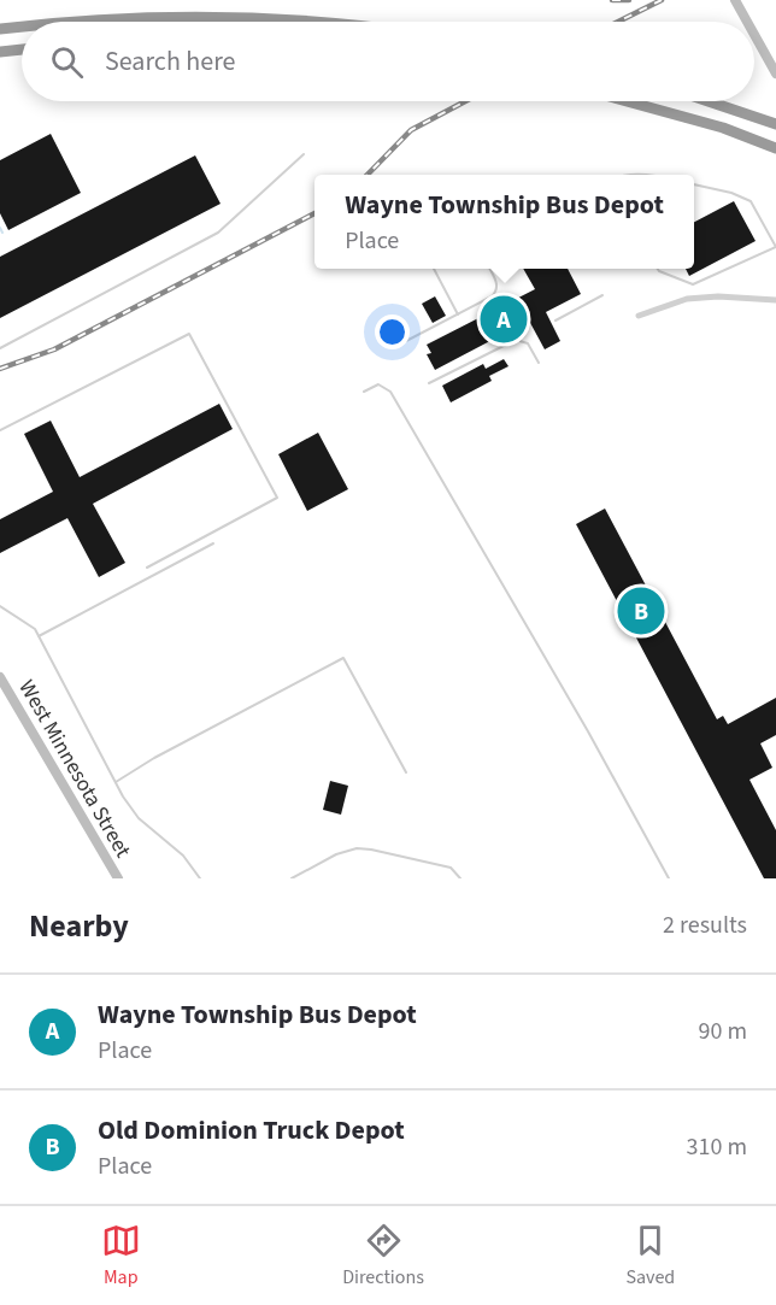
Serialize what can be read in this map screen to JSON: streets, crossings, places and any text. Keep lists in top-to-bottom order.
{
  "streets": {
    "street": ["West Minnesota Street"]
  },
  "page": {
    "search": "Search here",
    "popup": ["Wayne Township Bus Depot", "Place"],
    "pins": ["A", "B"],
    "heading": ["Nearby", "2 results"],
    "list": [
      {
        "mark": "A",
        "name": "Wayne Township Bus Depot",
        "note": "Place",
        "value": "90 m"
      },
      {
        "mark": "B",
        "name": "Old Dominion Truck Depot",
        "note": "Place",
        "value": "310 m"
      }
    ],
    "nav": ["Map", "Directions", "Saved"]
  }
}
